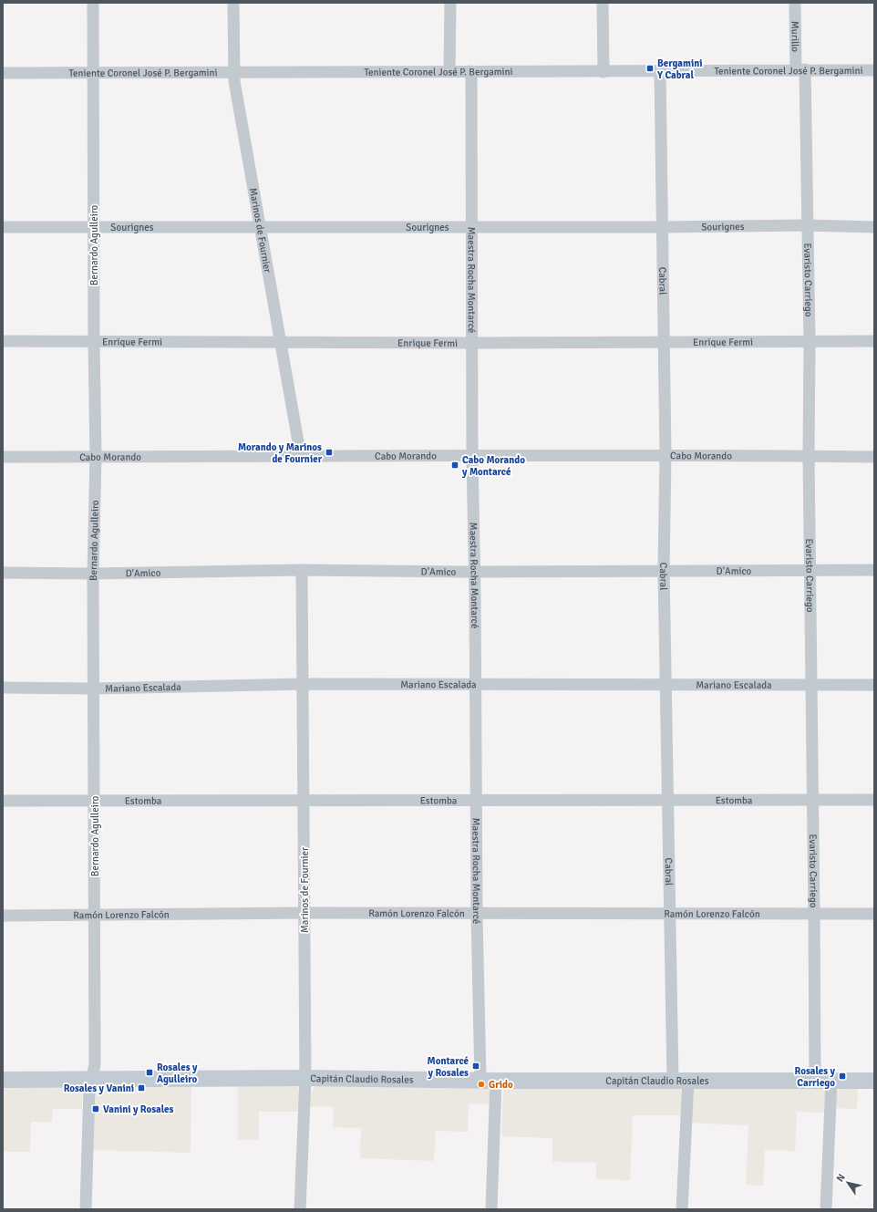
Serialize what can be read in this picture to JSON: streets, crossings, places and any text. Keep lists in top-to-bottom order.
{
  "streets": {
    "street": [
      "Murillo",
      "Teniente Coronel José P. Bergamini",
      "Sourignes",
      "Marinos de Fournier",
      "Bernardo Agulleiro",
      "Maestra Rocha Montarcé",
      "Evaristo Carriego",
      "Cabral",
      "Enrique Fermi",
      "Cabo Morando",
      "D'Amico",
      "Mariano Escalada",
      "Estomba",
      "Ramón Lorenzo Falcón",
      "Capitán Claudio Rosales"
    ]
  },
  "crossings": [
    ["Murillo", "Teniente Coronel José P. Bergamini"],
    ["Murillo", "Evaristo Carriego"],
    ["Teniente Coronel José P. Bergamini", "Marinos de Fournier"],
    ["Teniente Coronel José P. Bergamini", "Bernardo Agulleiro"],
    ["Teniente Coronel José P. Bergamini", "Maestra Rocha Montarcé"],
    ["Teniente Coronel José P. Bergamini", "Evaristo Carriego"],
    ["Teniente Coronel José P. Bergamini", "Cabral"],
    ["Sourignes", "Marinos de Fournier"],
    ["Sourignes", "Bernardo Agulleiro"],
    ["Sourignes", "Maestra Rocha Montarcé"],
    ["Sourignes", "Evaristo Carriego"],
    ["Sourignes", "Cabral"],
    ["Marinos de Fournier", "Enrique Fermi"],
    ["Marinos de Fournier", "Cabo Morando"],
    ["Marinos de Fournier", "D'Amico"],
    ["Marinos de Fournier", "Mariano Escalada"],
    ["Marinos de Fournier", "Estomba"],
    ["Marinos de Fournier", "Ramón Lorenzo Falcón"],
    ["Marinos de Fournier", "Capitán Claudio Rosales"],
    ["Bernardo Agulleiro", "Enrique Fermi"],
    ["Bernardo Agulleiro", "Cabo Morando"],
    ["Bernardo Agulleiro", "D'Amico"],
    ["Bernardo Agulleiro", "Mariano Escalada"],
    ["Bernardo Agulleiro", "Estomba"],
    ["Bernardo Agulleiro", "Ramón Lorenzo Falcón"],
    ["Bernardo Agulleiro", "Capitán Claudio Rosales"],
    ["Maestra Rocha Montarcé", "Enrique Fermi"],
    ["Maestra Rocha Montarcé", "Cabo Morando"],
    ["Maestra Rocha Montarcé", "D'Amico"],
    ["Maestra Rocha Montarcé", "Mariano Escalada"],
    ["Maestra Rocha Montarcé", "Estomba"],
    ["Maestra Rocha Montarcé", "Ramón Lorenzo Falcón"],
    ["Maestra Rocha Montarcé", "Capitán Claudio Rosales"],
    ["Evaristo Carriego", "Enrique Fermi"],
    ["Evaristo Carriego", "Cabo Morando"],
    ["Evaristo Carriego", "D'Amico"],
    ["Evaristo Carriego", "Mariano Escalada"],
    ["Evaristo Carriego", "Estomba"],
    ["Evaristo Carriego", "Ramón Lorenzo Falcón"],
    ["Evaristo Carriego", "Capitán Claudio Rosales"],
    ["Cabral", "Enrique Fermi"],
    ["Cabral", "Cabo Morando"],
    ["Cabral", "D'Amico"],
    ["Cabral", "Mariano Escalada"],
    ["Cabral", "Estomba"],
    ["Cabral", "Ramón Lorenzo Falcón"],
    ["Cabral", "Capitán Claudio Rosales"]
  ],
  "places": {
    "transit": [
      "Bergamini Y Cabral",
      "Morando y Marinos de Fournier",
      "Cabo Morando y Montarcé",
      "Montarcé y Rosales",
      "Rosales y Agulleiro",
      "Rosales y Carriego",
      "Rosales y Vanini",
      "Vanini y Rosales"
    ],
    "other": ["Grido"]
  },
  "north": "top left"
}
